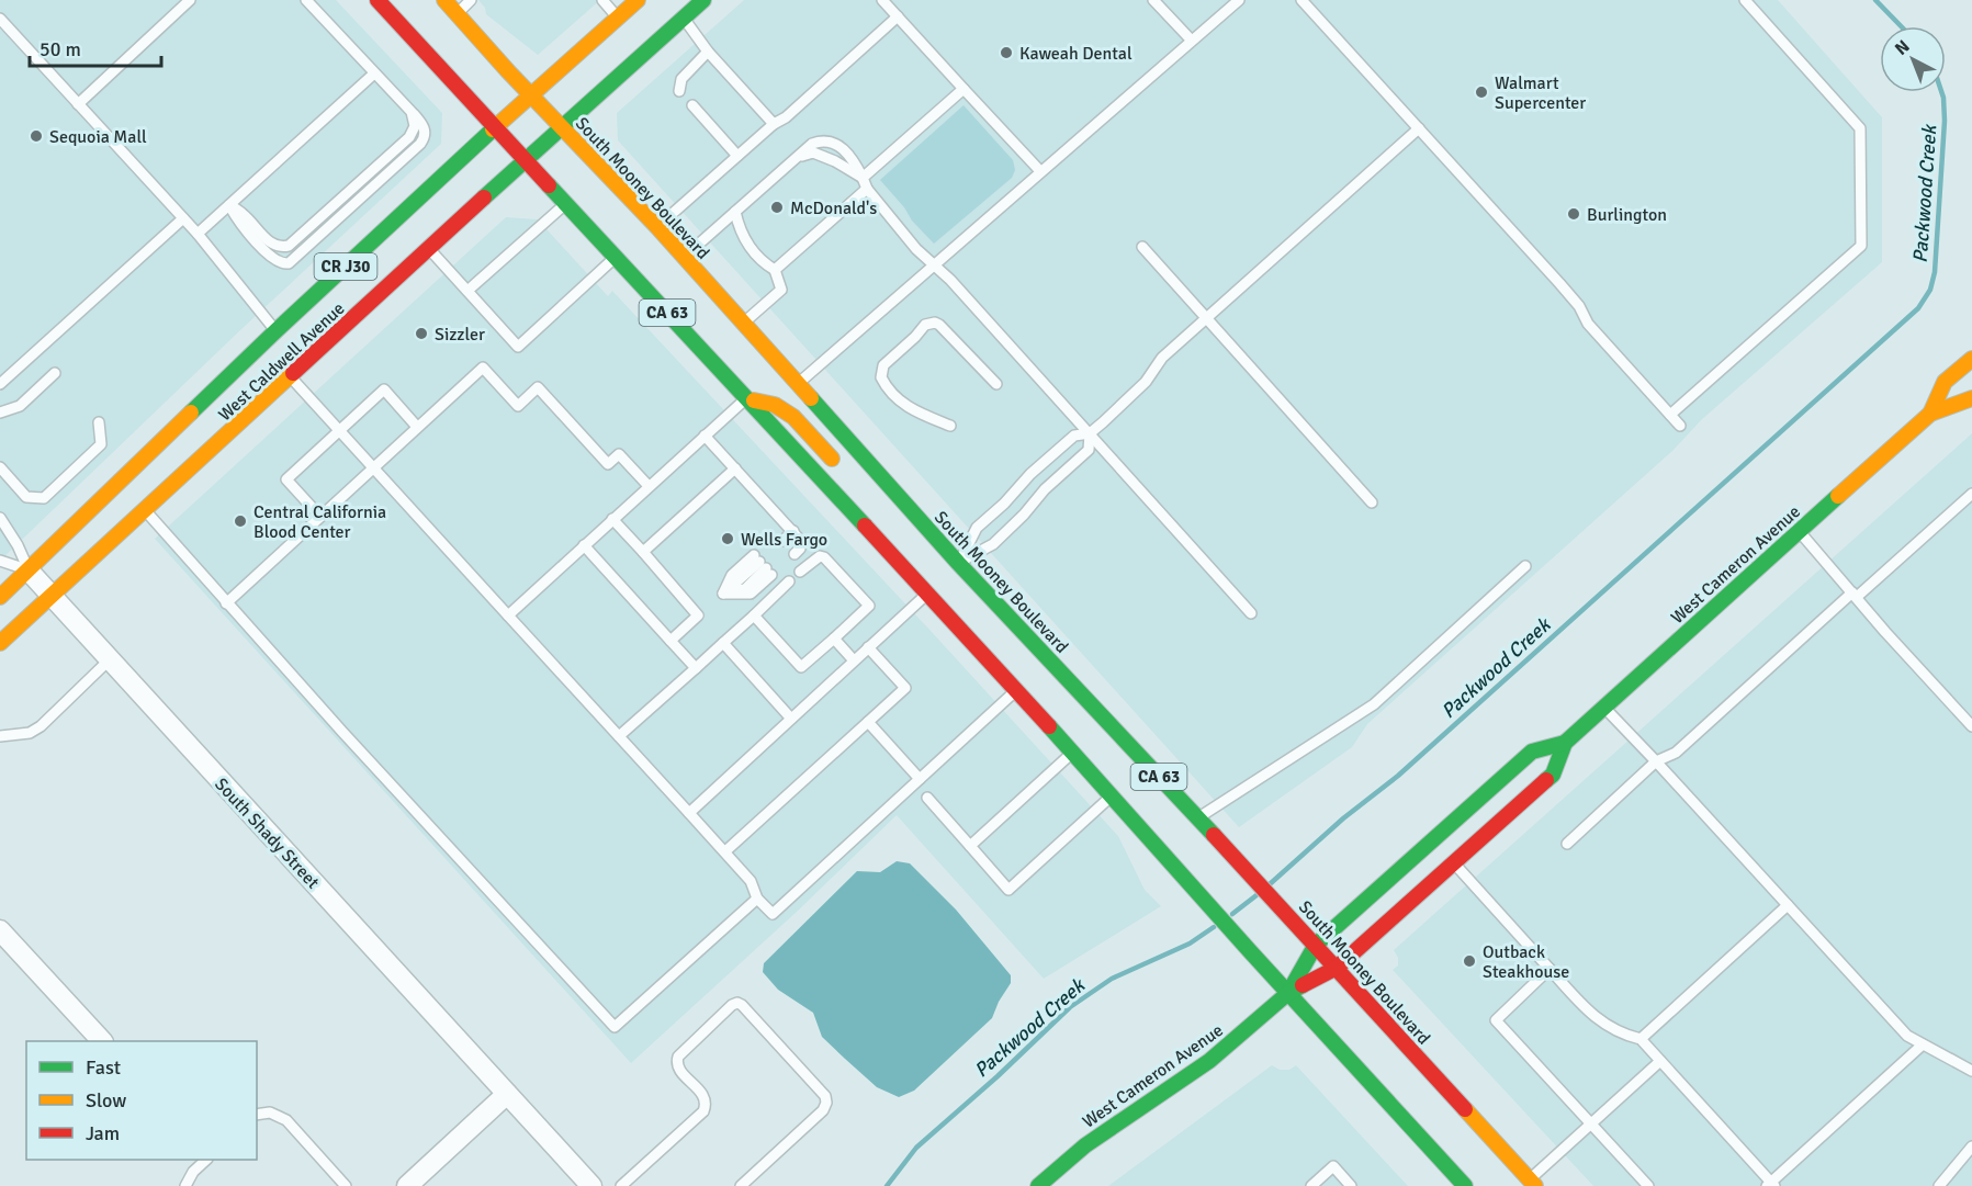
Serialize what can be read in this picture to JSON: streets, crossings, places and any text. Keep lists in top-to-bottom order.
{
  "streets": {
    "main road": [
      "South Mooney Boulevard",
      "CR J30",
      "CA 63",
      "West Caldwell Avenue",
      "West Cameron Avenue"
    ],
    "street": ["South Shady Street"]
  },
  "crossings": [
    ["South Mooney Boulevard", "West Caldwell Avenue"],
    ["South Mooney Boulevard", "West Cameron Avenue"],
    ["CA 63", "West Caldwell Avenue"],
    ["CA 63", "West Cameron Avenue"],
    ["West Caldwell Avenue", "South Shady Street"]
  ],
  "water": ["Packwood Creek"],
  "places": [
    "Kaweah Dental",
    "Walmart Supercenter",
    "Sequoia Mall",
    "McDonald's",
    "Burlington",
    "Sizzler",
    "Central California Blood Center",
    "Wells Fargo",
    "Outback Steakhouse"
  ],
  "legend": ["Fast", "Slow", "Jam"],
  "scale_bar": "50 m",
  "north": "top left"
}
